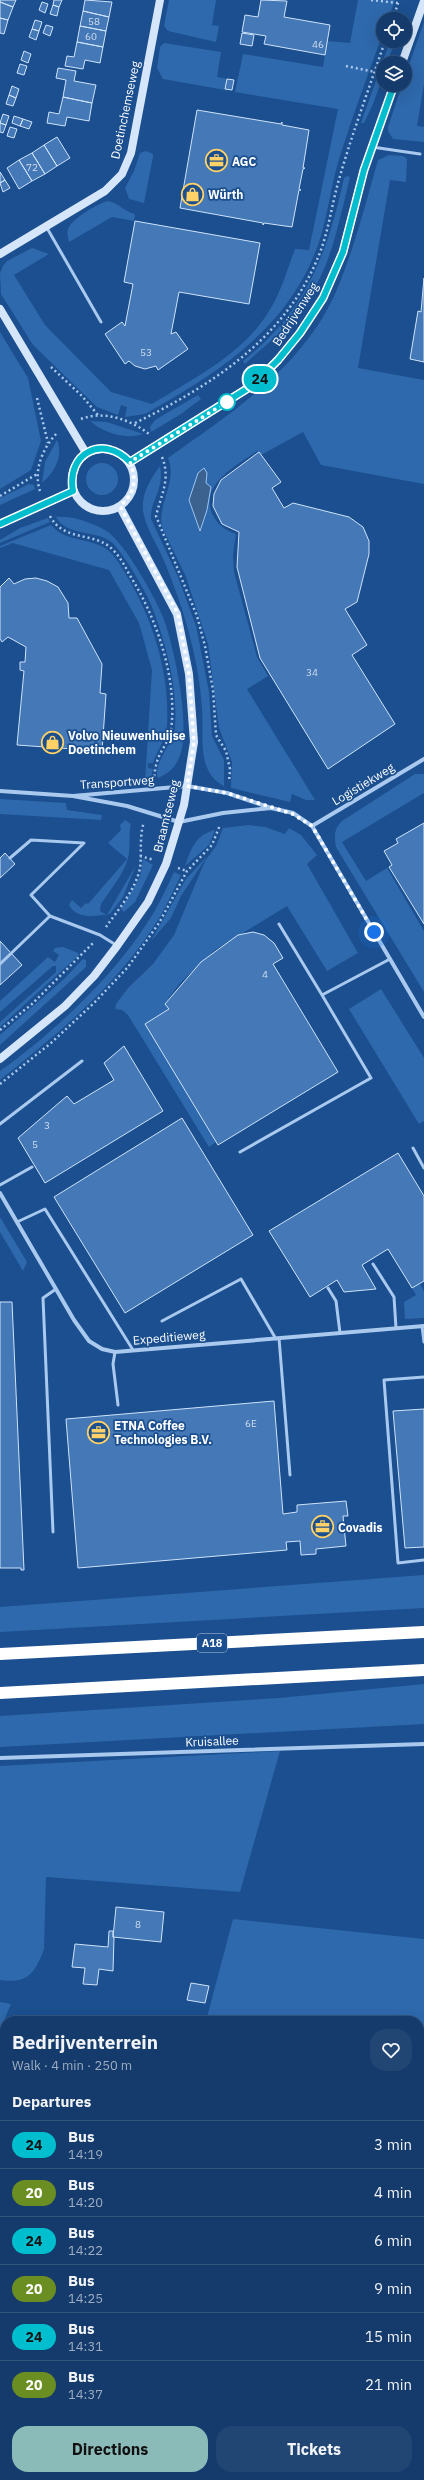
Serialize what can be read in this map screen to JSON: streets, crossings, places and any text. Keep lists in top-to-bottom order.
{
  "streets": {
    "highway": ["A18"],
    "street": [
      "Doetinchemseweg",
      "Bedrijvenweg",
      "Transportweg",
      "Logistiekweg",
      "Braamtseweg",
      "Expeditieweg",
      "Kruisallee"
    ]
  },
  "crossings": [
    ["Bedrijvenweg", "Braamtseweg"],
    ["Transportweg", "Braamtseweg"]
  ],
  "places": {
    "office": ["AGC", "ETNA Coffee Technologies B.V.", "Covadis"],
    "shop": ["Würth", "Volvo Nieuwenhuijse Doetinchem"]
  },
  "lines": ["bus line 24"],
  "house_numbers": [
    "58",
    "60",
    "46",
    "72",
    "53",
    "34",
    "4",
    "3",
    "5",
    "6E",
    "8"
  ],
  "page": {
    "on_map": "24",
    "heading": [
      ["Bedrijventerrein", "Walk · 4 min · 250 m"],
      "Departures"
    ],
    "list": [
      {
        "mark": "24",
        "name": "Bus",
        "note": "14:19",
        "value": "3 min"
      },
      {
        "mark": "20",
        "name": "Bus",
        "note": "14:20",
        "value": "4 min"
      },
      {
        "mark": "24",
        "name": "Bus",
        "note": "14:22",
        "value": "6 min"
      },
      {
        "mark": "20",
        "name": "Bus",
        "note": "14:25",
        "value": "9 min"
      },
      {
        "mark": "24",
        "name": "Bus",
        "note": "14:31",
        "value": "15 min"
      },
      {
        "mark": "20",
        "name": "Bus",
        "note": "14:37",
        "value": "21 min"
      }
    ],
    "buttons": ["Directions", "Tickets"]
  }
}
